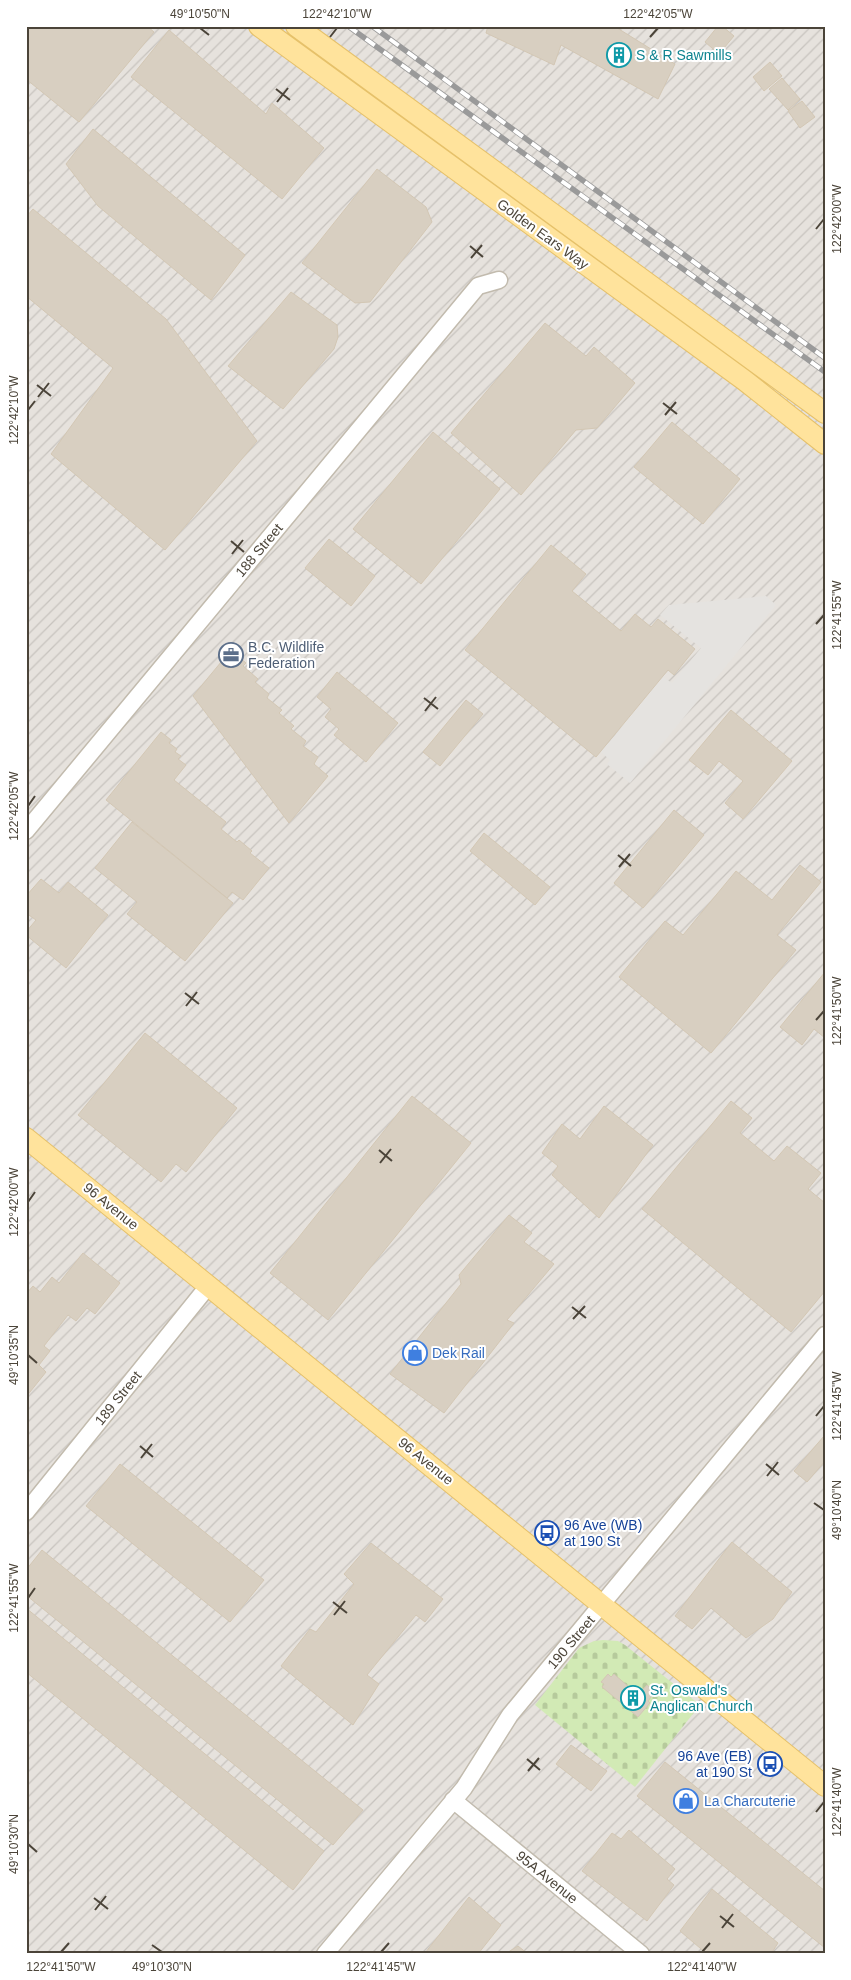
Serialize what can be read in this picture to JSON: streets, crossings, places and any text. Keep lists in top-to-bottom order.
{
  "streets": {
    "main road": ["Golden Ears Way", "96 Avenue"],
    "street": [
      "188 Street",
      "189 Street",
      "190 Street",
      "95A Avenue"
    ]
  },
  "crossings": [
    ["96 Avenue", "189 Street"],
    ["96 Avenue", "190 Street"],
    ["190 Street", "95A Avenue"]
  ],
  "places": {
    "building": ["S & R Sawmills", "St. Oswald's Anglican Church"],
    "office": ["B.C. Wildlife Federation"],
    "shop": ["Dek Rail", "La Charcuterie"],
    "bus stop": ["96 Ave (WB) at 190 St", "96 Ave (EB) at 190 St"]
  },
  "coordinates": [
    "49°10'50\"N",
    "122°42'10\"W",
    "122°42'05\"W",
    "122°42'00\"W",
    "122°41'55\"W",
    "122°41'50\"W",
    "49°10'35\"N",
    "122°41'45\"W",
    "49°10'40\"N",
    "122°41'40\"W",
    "49°10'30\"N"
  ]
}
